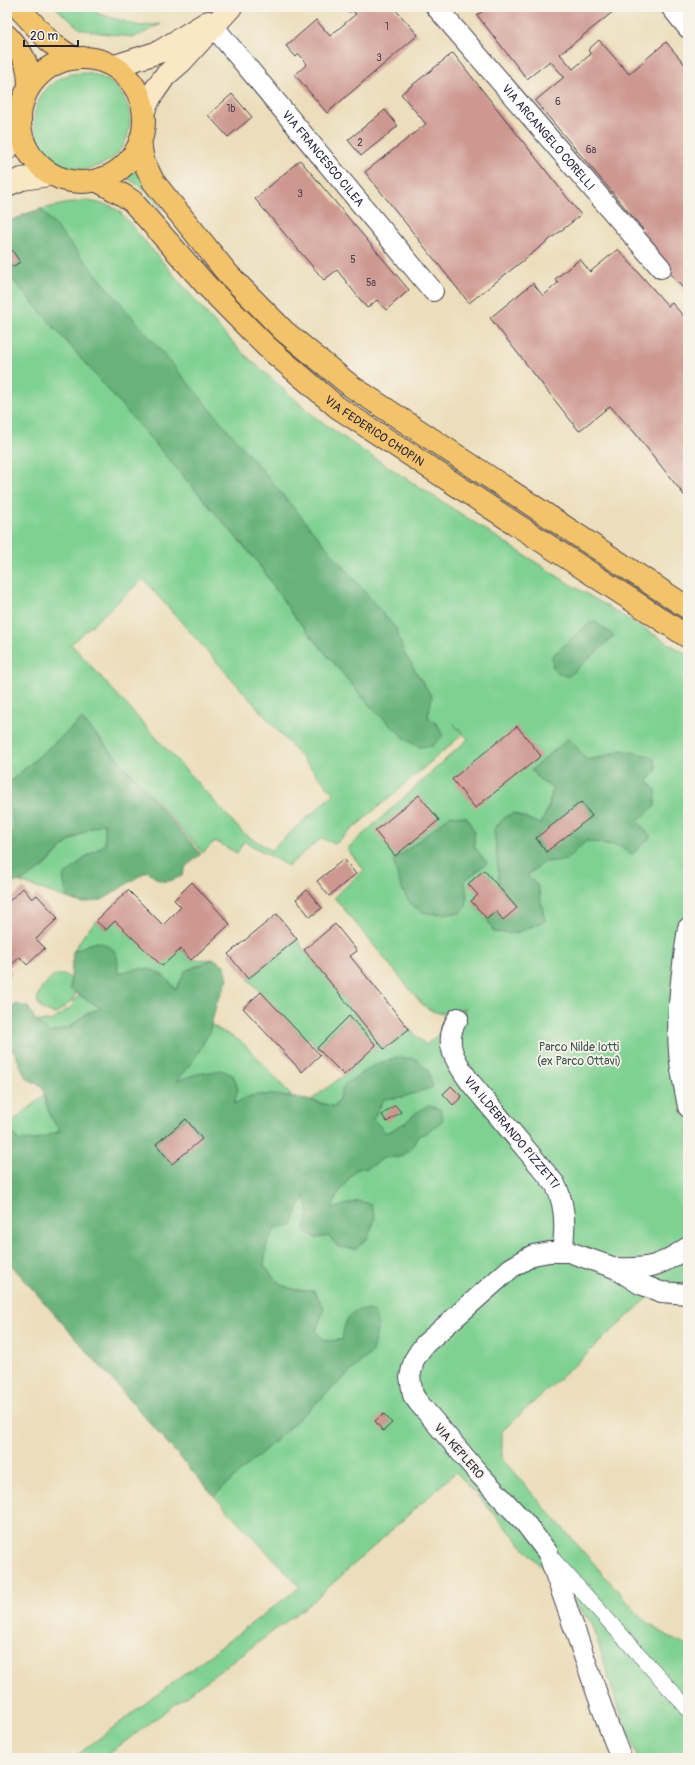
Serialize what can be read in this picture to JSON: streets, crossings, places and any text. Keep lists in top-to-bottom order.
{
  "streets": {
    "main road": ["VIA FEDERICO CHOPIN"],
    "street": [
      "VIA ARCANGELO CORELLI",
      "VIA FRANCESCO CILEA",
      "VIA ILDEBRANDO PIZZETTI",
      "VIA KEPLERO"
    ]
  },
  "crossings": [
    ["VIA ILDEBRANDO PIZZETTI", "VIA KEPLERO"]
  ],
  "parks": ["Parco Nilde Iotti (ex Parco Ottavi)"],
  "house_numbers": [
    "1",
    "3",
    "6",
    "1b",
    "2",
    "6a",
    "3",
    "5",
    "5a"
  ],
  "scale_bar": "20 m"
}
